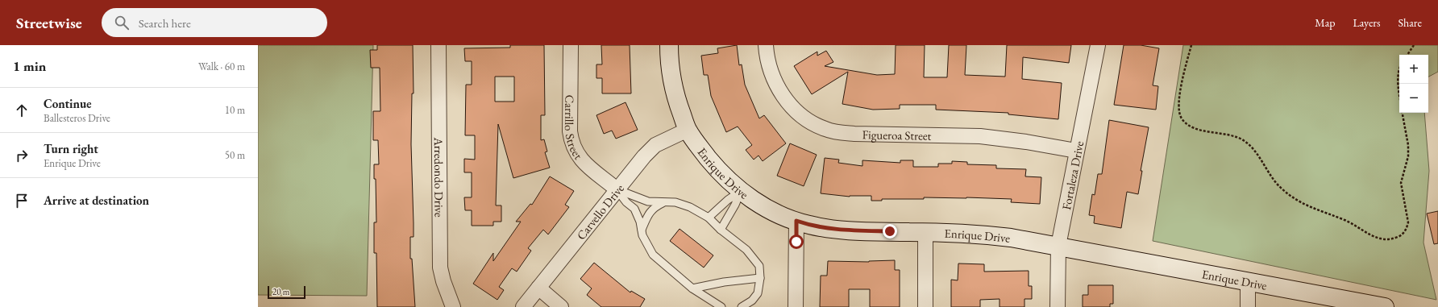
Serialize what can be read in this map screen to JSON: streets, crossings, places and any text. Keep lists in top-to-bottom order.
{
  "streets": {
    "street": [
      "Carrillo Street",
      "Figueroa Street",
      "Enrique Drive",
      "Fortaleza Drive",
      "Arredondo Drive",
      "Carvello Drive"
    ]
  },
  "crossings": [
    ["Carrillo Street", "Carvello Drive"],
    ["Figueroa Street", "Fortaleza Drive"],
    ["Enrique Drive", "Fortaleza Drive"],
    ["Enrique Drive", "Carvello Drive"]
  ],
  "scale_bar": "20 m",
  "page": {
    "header": "Streetwise",
    "search": "Search here",
    "nav": ["Map", "Layers", "Share"],
    "heading": ["1 min", "Walk · 60 m"],
    "map_buttons": ["+", "−"],
    "list": [
      ["Continue", "Ballesteros Drive", "10 m"],
      ["Turn right", "Enrique Drive", "50 m"],
      "Arrive at destination"
    ],
    "scale": "20 m"
  }
}
